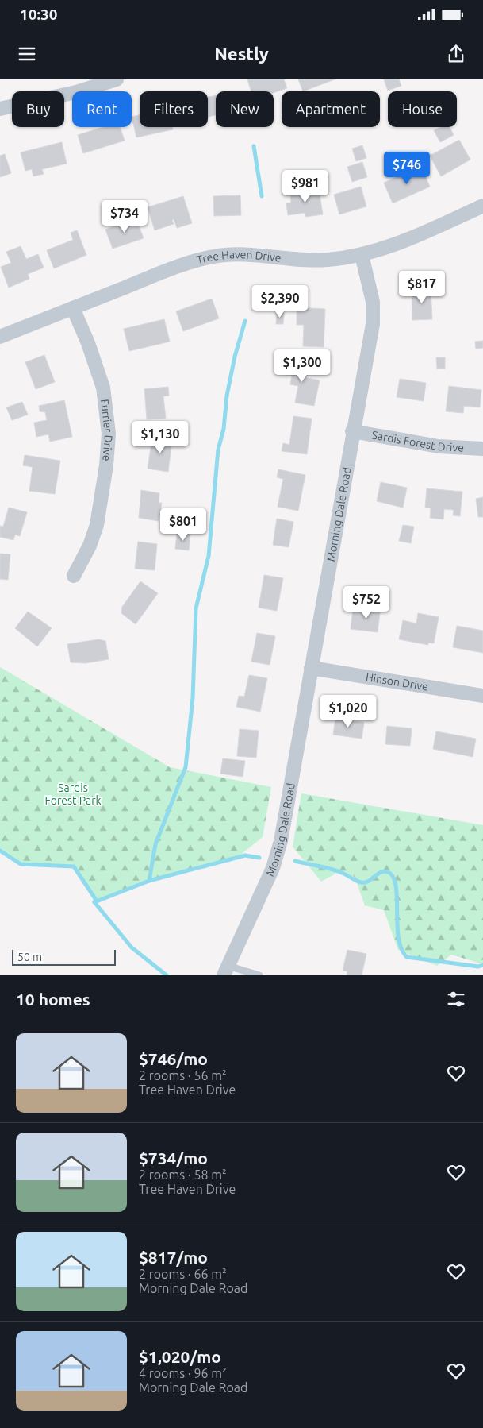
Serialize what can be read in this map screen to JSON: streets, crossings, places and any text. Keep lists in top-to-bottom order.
{
  "streets": {
    "street": [
      "Tree Haven Drive",
      "Furrier Drive",
      "Sardis Forest Drive",
      "Morning Dale Road",
      "Hinson Drive"
    ]
  },
  "crossings": [
    ["Tree Haven Drive", "Furrier Drive"],
    ["Tree Haven Drive", "Morning Dale Road"],
    ["Sardis Forest Drive", "Morning Dale Road"],
    ["Morning Dale Road", "Hinson Drive"]
  ],
  "parks": ["Sardis Forest Park"],
  "scale_bar": "50 m",
  "page": {
    "status": "10:30",
    "header": "Nestly",
    "chip": [
      "Buy",
      "Rent",
      "Filters",
      "New",
      "Apartment",
      "House"
    ],
    "price": [
      "$746",
      "$981",
      "$734",
      "$817",
      "$2,390",
      "$1,300",
      "$1,130",
      "$801",
      "$752",
      "$1,020"
    ],
    "scale": "50 m",
    "heading": "10 homes",
    "list": [
      {
        "name": "$746/mo",
        "note": "2 rooms · 56 m² · Tree Haven Drive"
      },
      {
        "name": "$734/mo",
        "note": "2 rooms · 58 m² · Tree Haven Drive"
      },
      {
        "name": "$817/mo",
        "note": "2 rooms · 66 m² · Morning Dale Road"
      },
      {
        "name": "$1,020/mo",
        "note": "4 rooms · 96 m² · Morning Dale Road"
      }
    ]
  }
}
